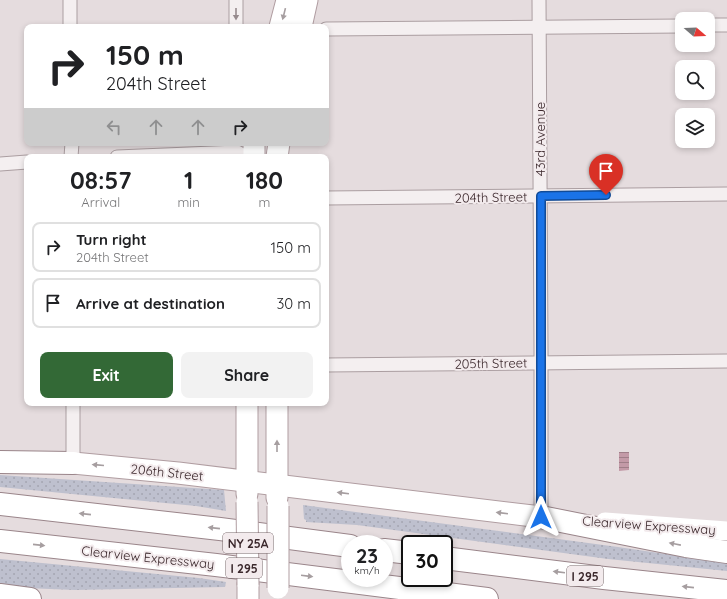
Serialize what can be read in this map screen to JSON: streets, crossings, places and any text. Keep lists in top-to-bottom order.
{
  "streets": {
    "highway": ["Clearview Expressway", "I 295"],
    "main road": ["206th Street", "NY 25A"],
    "street": ["43rd Avenue", "204th Street", "205th Street"]
  },
  "crossings": [
    ["43rd Avenue", "204th Street"],
    ["43rd Avenue", "205th Street"],
    ["43rd Avenue", "Clearview Expressway"],
    ["206th Street", "Clearview Expressway"],
    ["206th Street", "NY 25A"],
    ["Clearview Expressway", "NY 25A"]
  ],
  "one_way": ["206th Street"],
  "north": "right",
  "page": {
    "turn": ["150 m", "204th Street"],
    "eta": [
      "08:57",
      "Arrival",
      "1",
      "min",
      "180",
      "m"
    ],
    "list": [
      {
        "name": "Turn right",
        "note": "204th Street",
        "value": "150 m"
      },
      {
        "name": "Arrive at destination",
        "value": "30 m"
      }
    ],
    "buttons": ["Exit", "Share"],
    "speed": "23 km/h",
    "limit": "30"
  }
}
